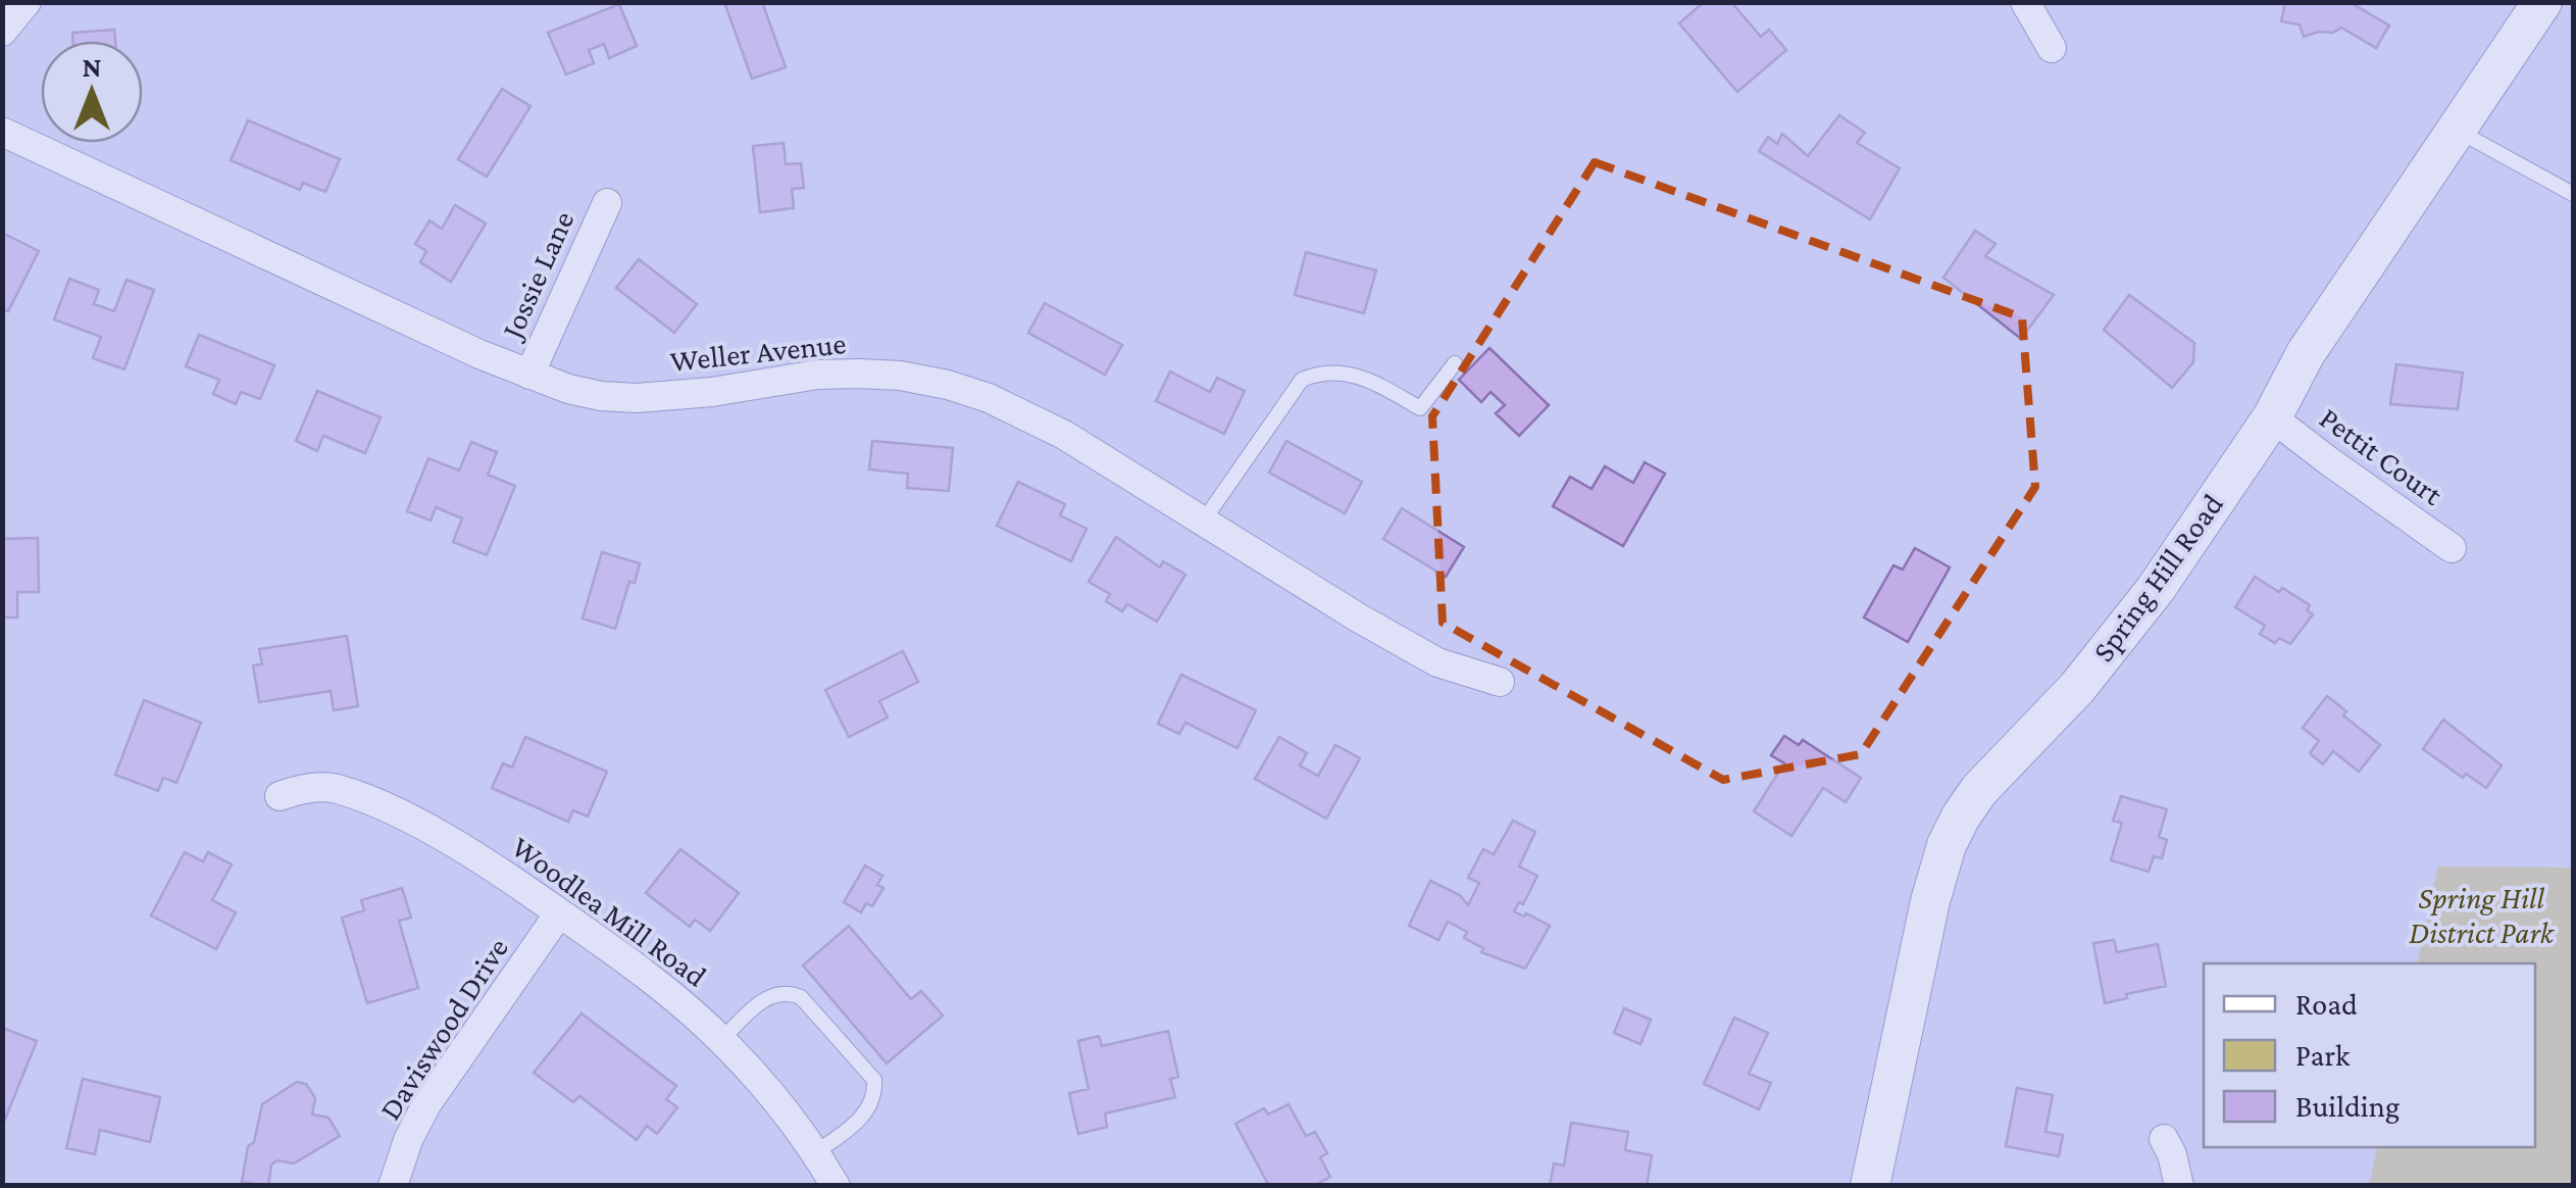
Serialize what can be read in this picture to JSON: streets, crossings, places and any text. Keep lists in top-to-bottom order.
{
  "streets": {
    "main road": ["Spring Hill Road"],
    "street": [
      "Jossie Lane",
      "Weller Avenue",
      "Pettit Court",
      "Woodlea Mill Road",
      "Daviswood Drive"
    ]
  },
  "crossings": [
    ["Jossie Lane", "Weller Avenue"],
    ["Pettit Court", "Spring Hill Road"],
    ["Woodlea Mill Road", "Daviswood Drive"]
  ],
  "parks": ["Spring Hill District Park"],
  "legend": ["Road", "Park", "Building"],
  "north": "top"
}
